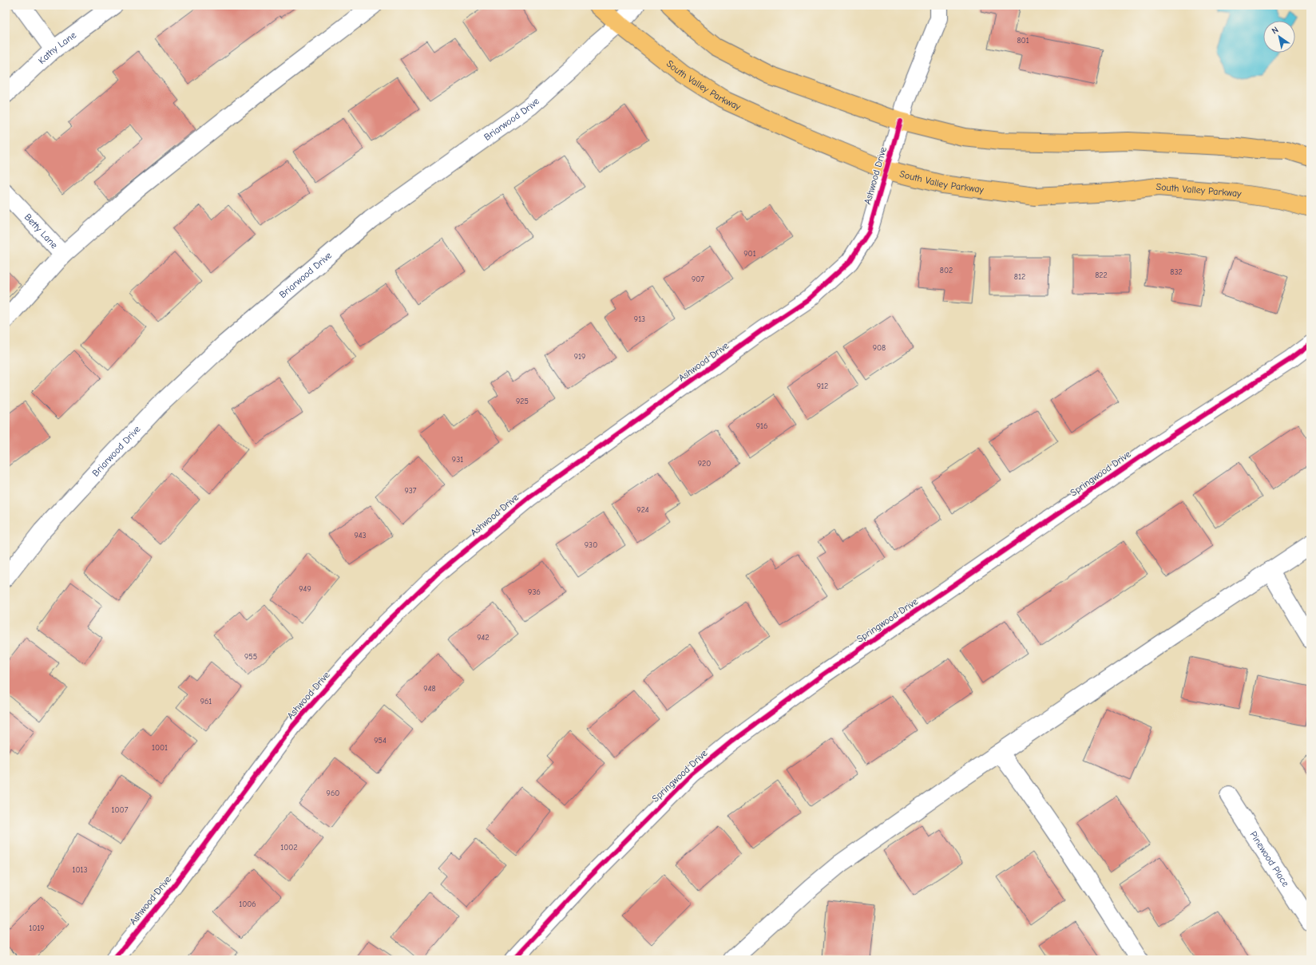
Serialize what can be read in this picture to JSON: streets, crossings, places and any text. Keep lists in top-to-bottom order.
{
  "streets": {
    "main road": ["South Valley Parkway"],
    "street": [
      "Kathy Lane",
      "Briarwood Drive",
      "Ashwood Drive",
      "Betty Lane",
      "Springwood Drive",
      "Pinewood Place"
    ]
  },
  "crossings": [
    ["South Valley Parkway", "Briarwood Drive"],
    ["South Valley Parkway", "Ashwood Drive"]
  ],
  "house_numbers": [
    "801",
    "901",
    "802",
    "832",
    "822",
    "812",
    "907",
    "913",
    "908",
    "919",
    "912",
    "925",
    "916",
    "931",
    "920",
    "937",
    "924",
    "943",
    "930",
    "949",
    "936",
    "942",
    "955",
    "948",
    "961",
    "954",
    "1001",
    "960",
    "1007",
    "1002",
    "1013",
    "1006",
    "1019"
  ],
  "north": "top left"
}
